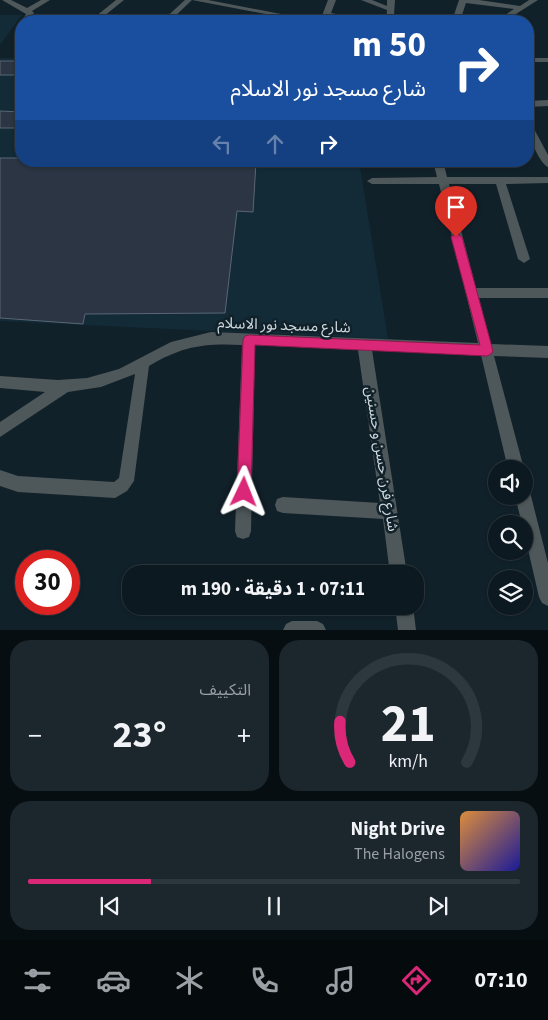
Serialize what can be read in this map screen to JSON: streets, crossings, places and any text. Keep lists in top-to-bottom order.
{
  "streets": {
    "street": ["شارع مسجد نور الاسلام", "شارع فرن حسن و حسنين"]
  },
  "crossings": [
    ["شارع مسجد نور الاسلام", "شارع فرن حسن و حسنين"]
  ],
  "page": {
    "turn": ["50 m", "شارع مسجد نور الاسلام"],
    "limit": "30",
    "trip": "07:11 · 1 دقيقة · 190 m",
    "tile": "التكييف",
    "heat": ["−", "23°", "+"],
    "song": ["Night Drive", "The Halogens"],
    "tabs": "07:10",
    "gauge": ["21", "km/h"]
  }
}
